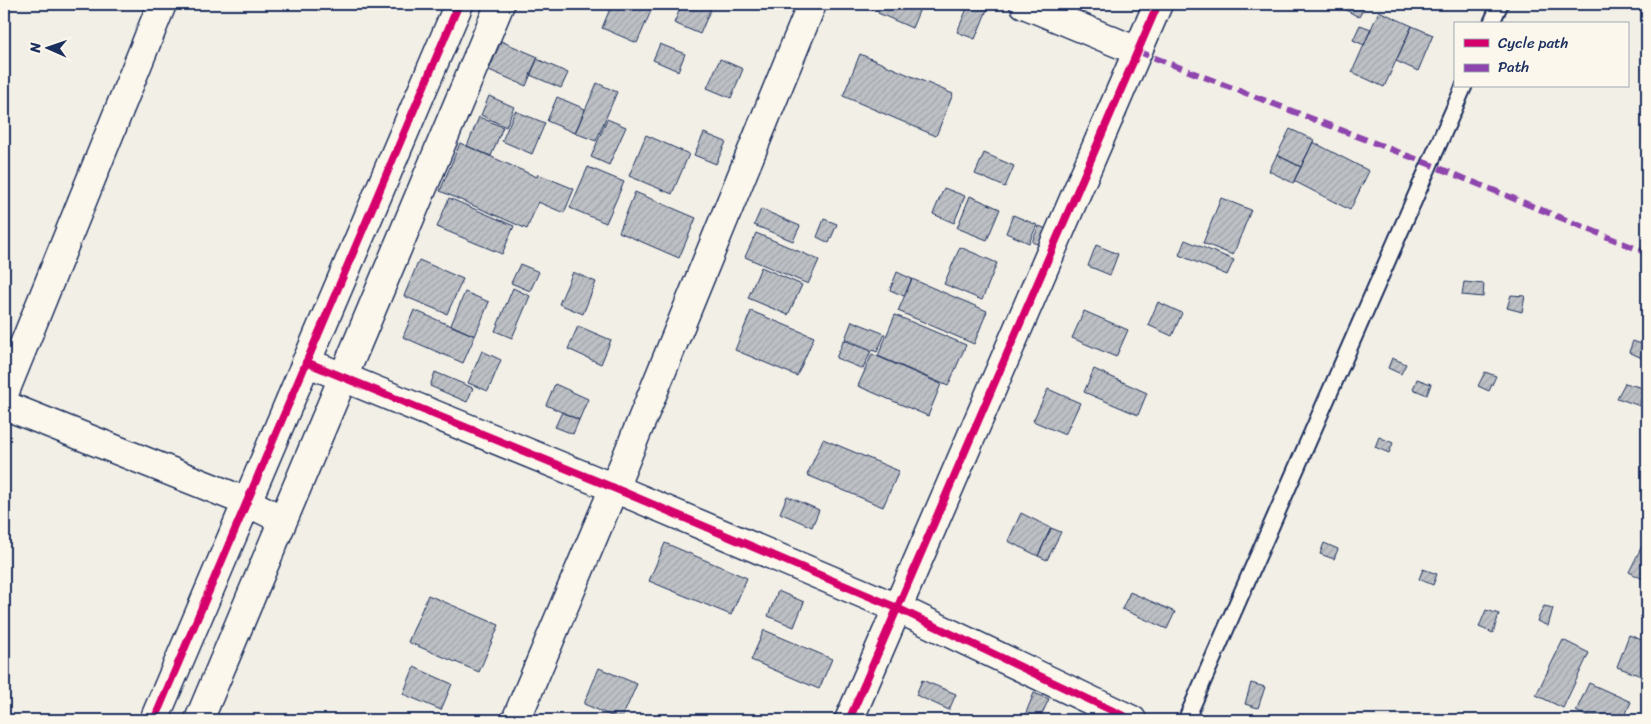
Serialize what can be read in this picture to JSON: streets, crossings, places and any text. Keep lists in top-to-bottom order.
{
  "legend": ["Cycle path", "Path"],
  "north": "left"
}
